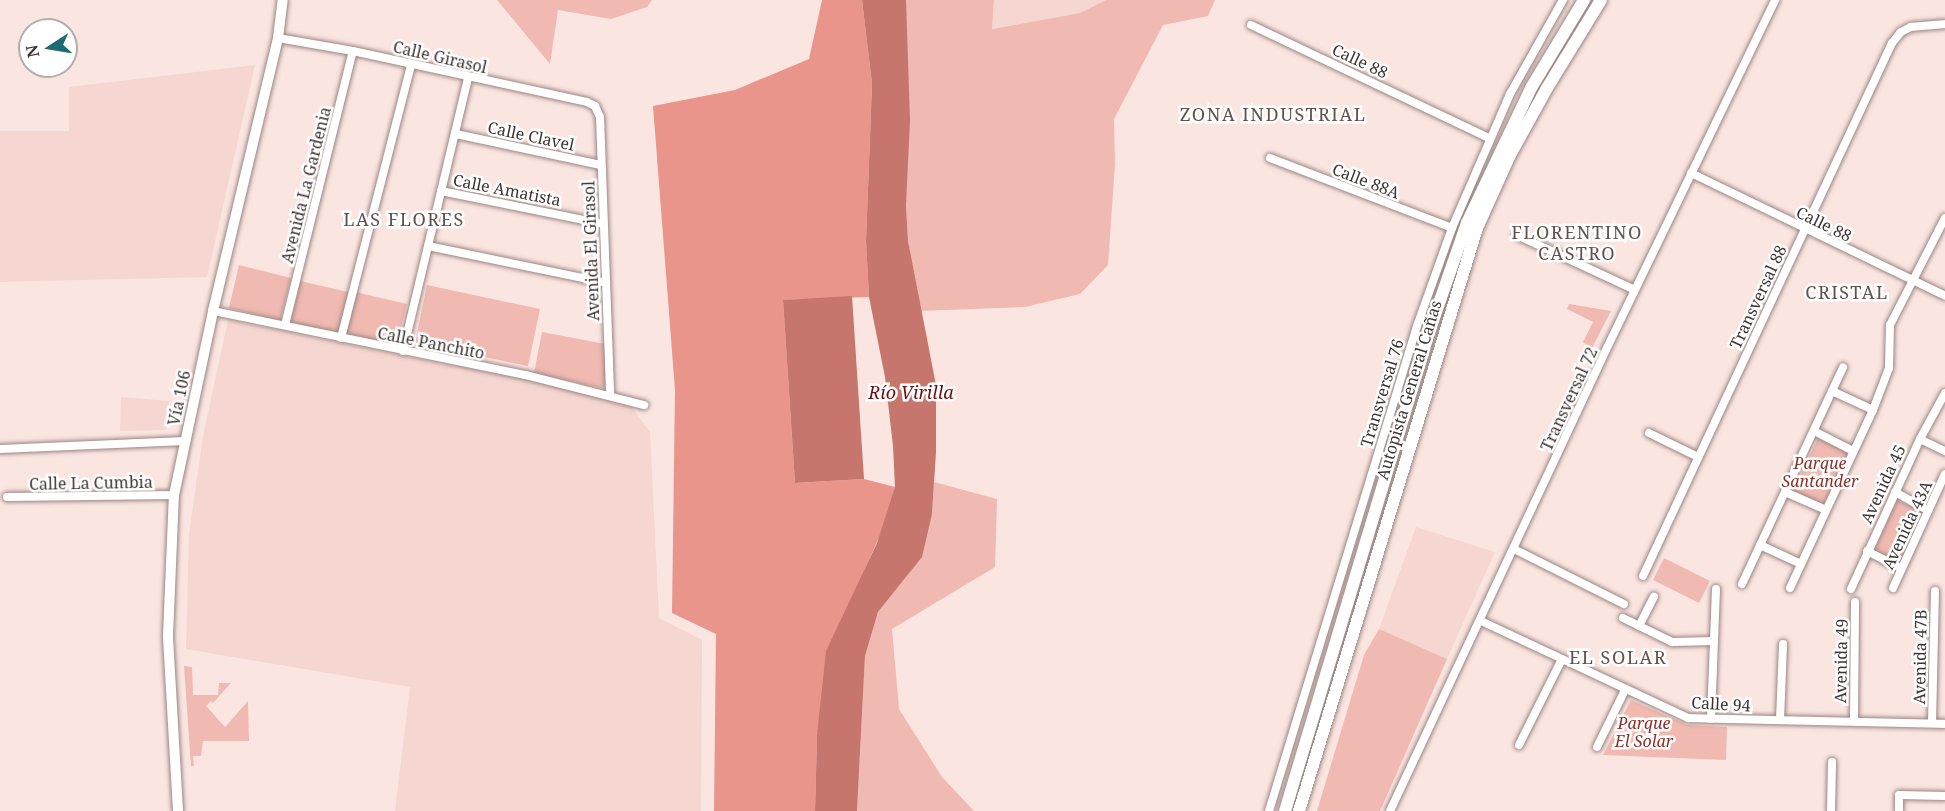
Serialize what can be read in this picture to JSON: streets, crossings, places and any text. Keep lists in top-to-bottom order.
{
  "streets": {
    "highway": ["Autopista General Cañas"],
    "main road": ["Vía 106"],
    "street": [
      "Calle Girasol",
      "Calle 88",
      "Calle Clavel",
      "Calle 88A",
      "Avenida La Gardenia",
      "Calle Amatista",
      "Avenida El Girasol",
      "Transversal 88",
      "Calle Panchito",
      "Transversal 76",
      "Transversal 72",
      "Calle La Cumbia",
      "Avenida 45",
      "Avenida 43A",
      "Avenida 47B",
      "Avenida 49",
      "Calle 94"
    ]
  },
  "crossings": [
    ["Calle Girasol", "Avenida La Gardenia"],
    ["Calle Girasol", "Avenida El Girasol"],
    ["Calle Girasol", "Vía 106"],
    ["Calle 88", "Transversal 88"],
    ["Calle 88", "Transversal 76"],
    ["Calle 88", "Transversal 72"],
    ["Calle Clavel", "Avenida El Girasol"],
    ["Calle 88A", "Transversal 76"],
    ["Avenida La Gardenia", "Calle Panchito"],
    ["Calle Amatista", "Avenida El Girasol"],
    ["Avenida El Girasol", "Calle Panchito"],
    ["Calle Panchito", "Vía 106"],
    ["Vía 106", "Calle La Cumbia"],
    ["Transversal 72", "Calle 94"],
    ["Avenida 47B", "Calle 94"],
    ["Avenida 49", "Calle 94"]
  ],
  "districts": [
    "ZONA INDUSTRIAL",
    "LAS FLORES",
    "FLORENTINO CASTRO",
    "CRISTAL",
    "EL SOLAR"
  ],
  "water": ["Río Virilla"],
  "parks": ["Parque Santander", "Parque El Solar"],
  "north": "left"
}
